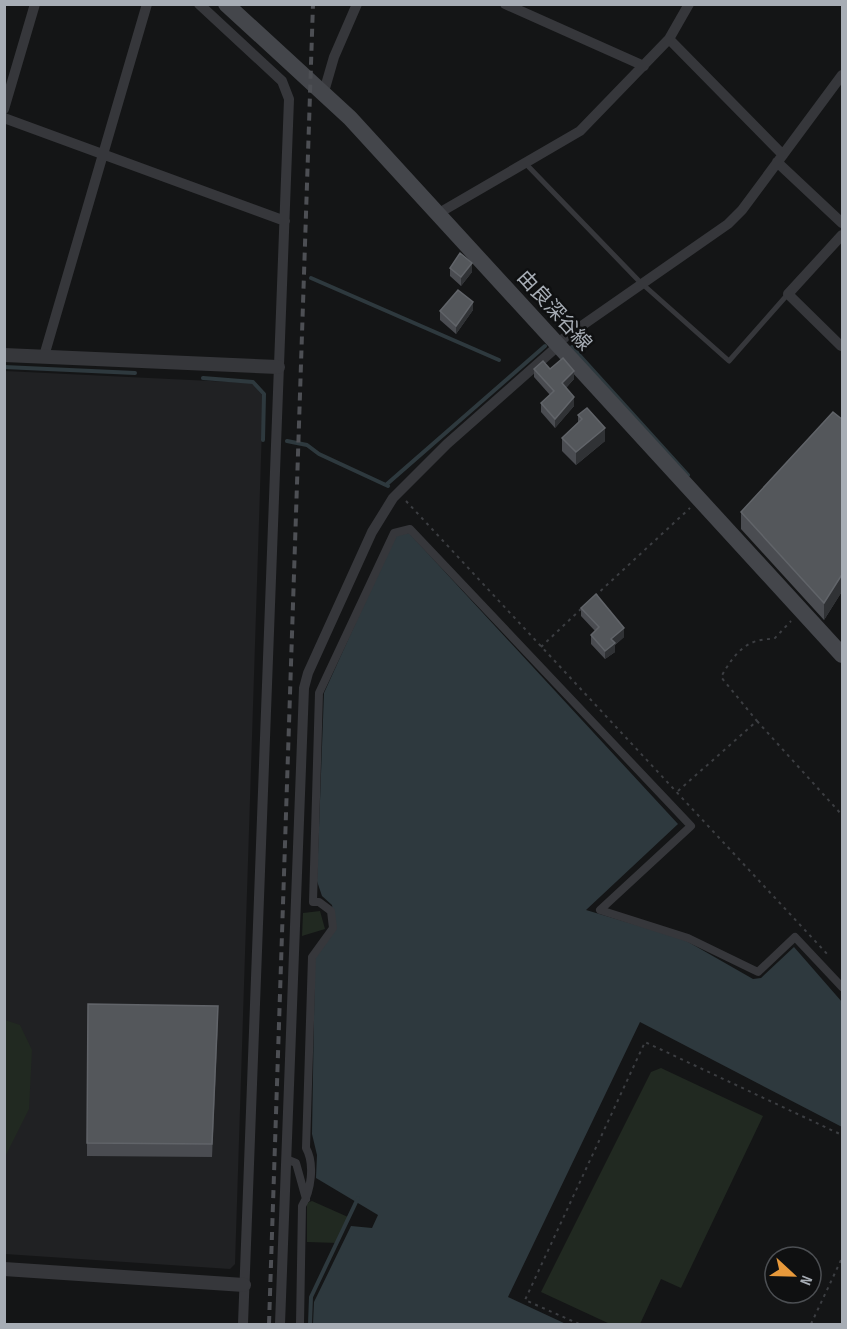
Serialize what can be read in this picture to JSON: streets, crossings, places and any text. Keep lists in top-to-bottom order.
{
  "streets": {
    "main road": ["由良深谷線"]
  },
  "north": "right"
}
